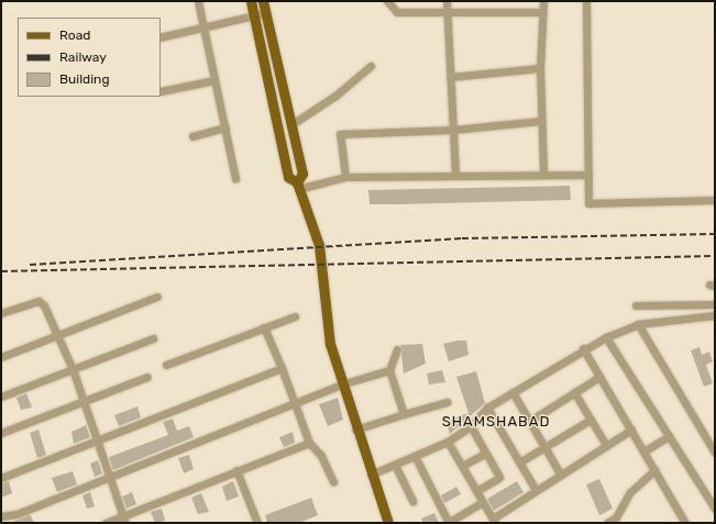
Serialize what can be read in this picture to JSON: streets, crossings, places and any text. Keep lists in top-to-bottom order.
{
  "districts": ["SHAMSHABAD"],
  "legend": ["Road", "Railway", "Building"]
}
